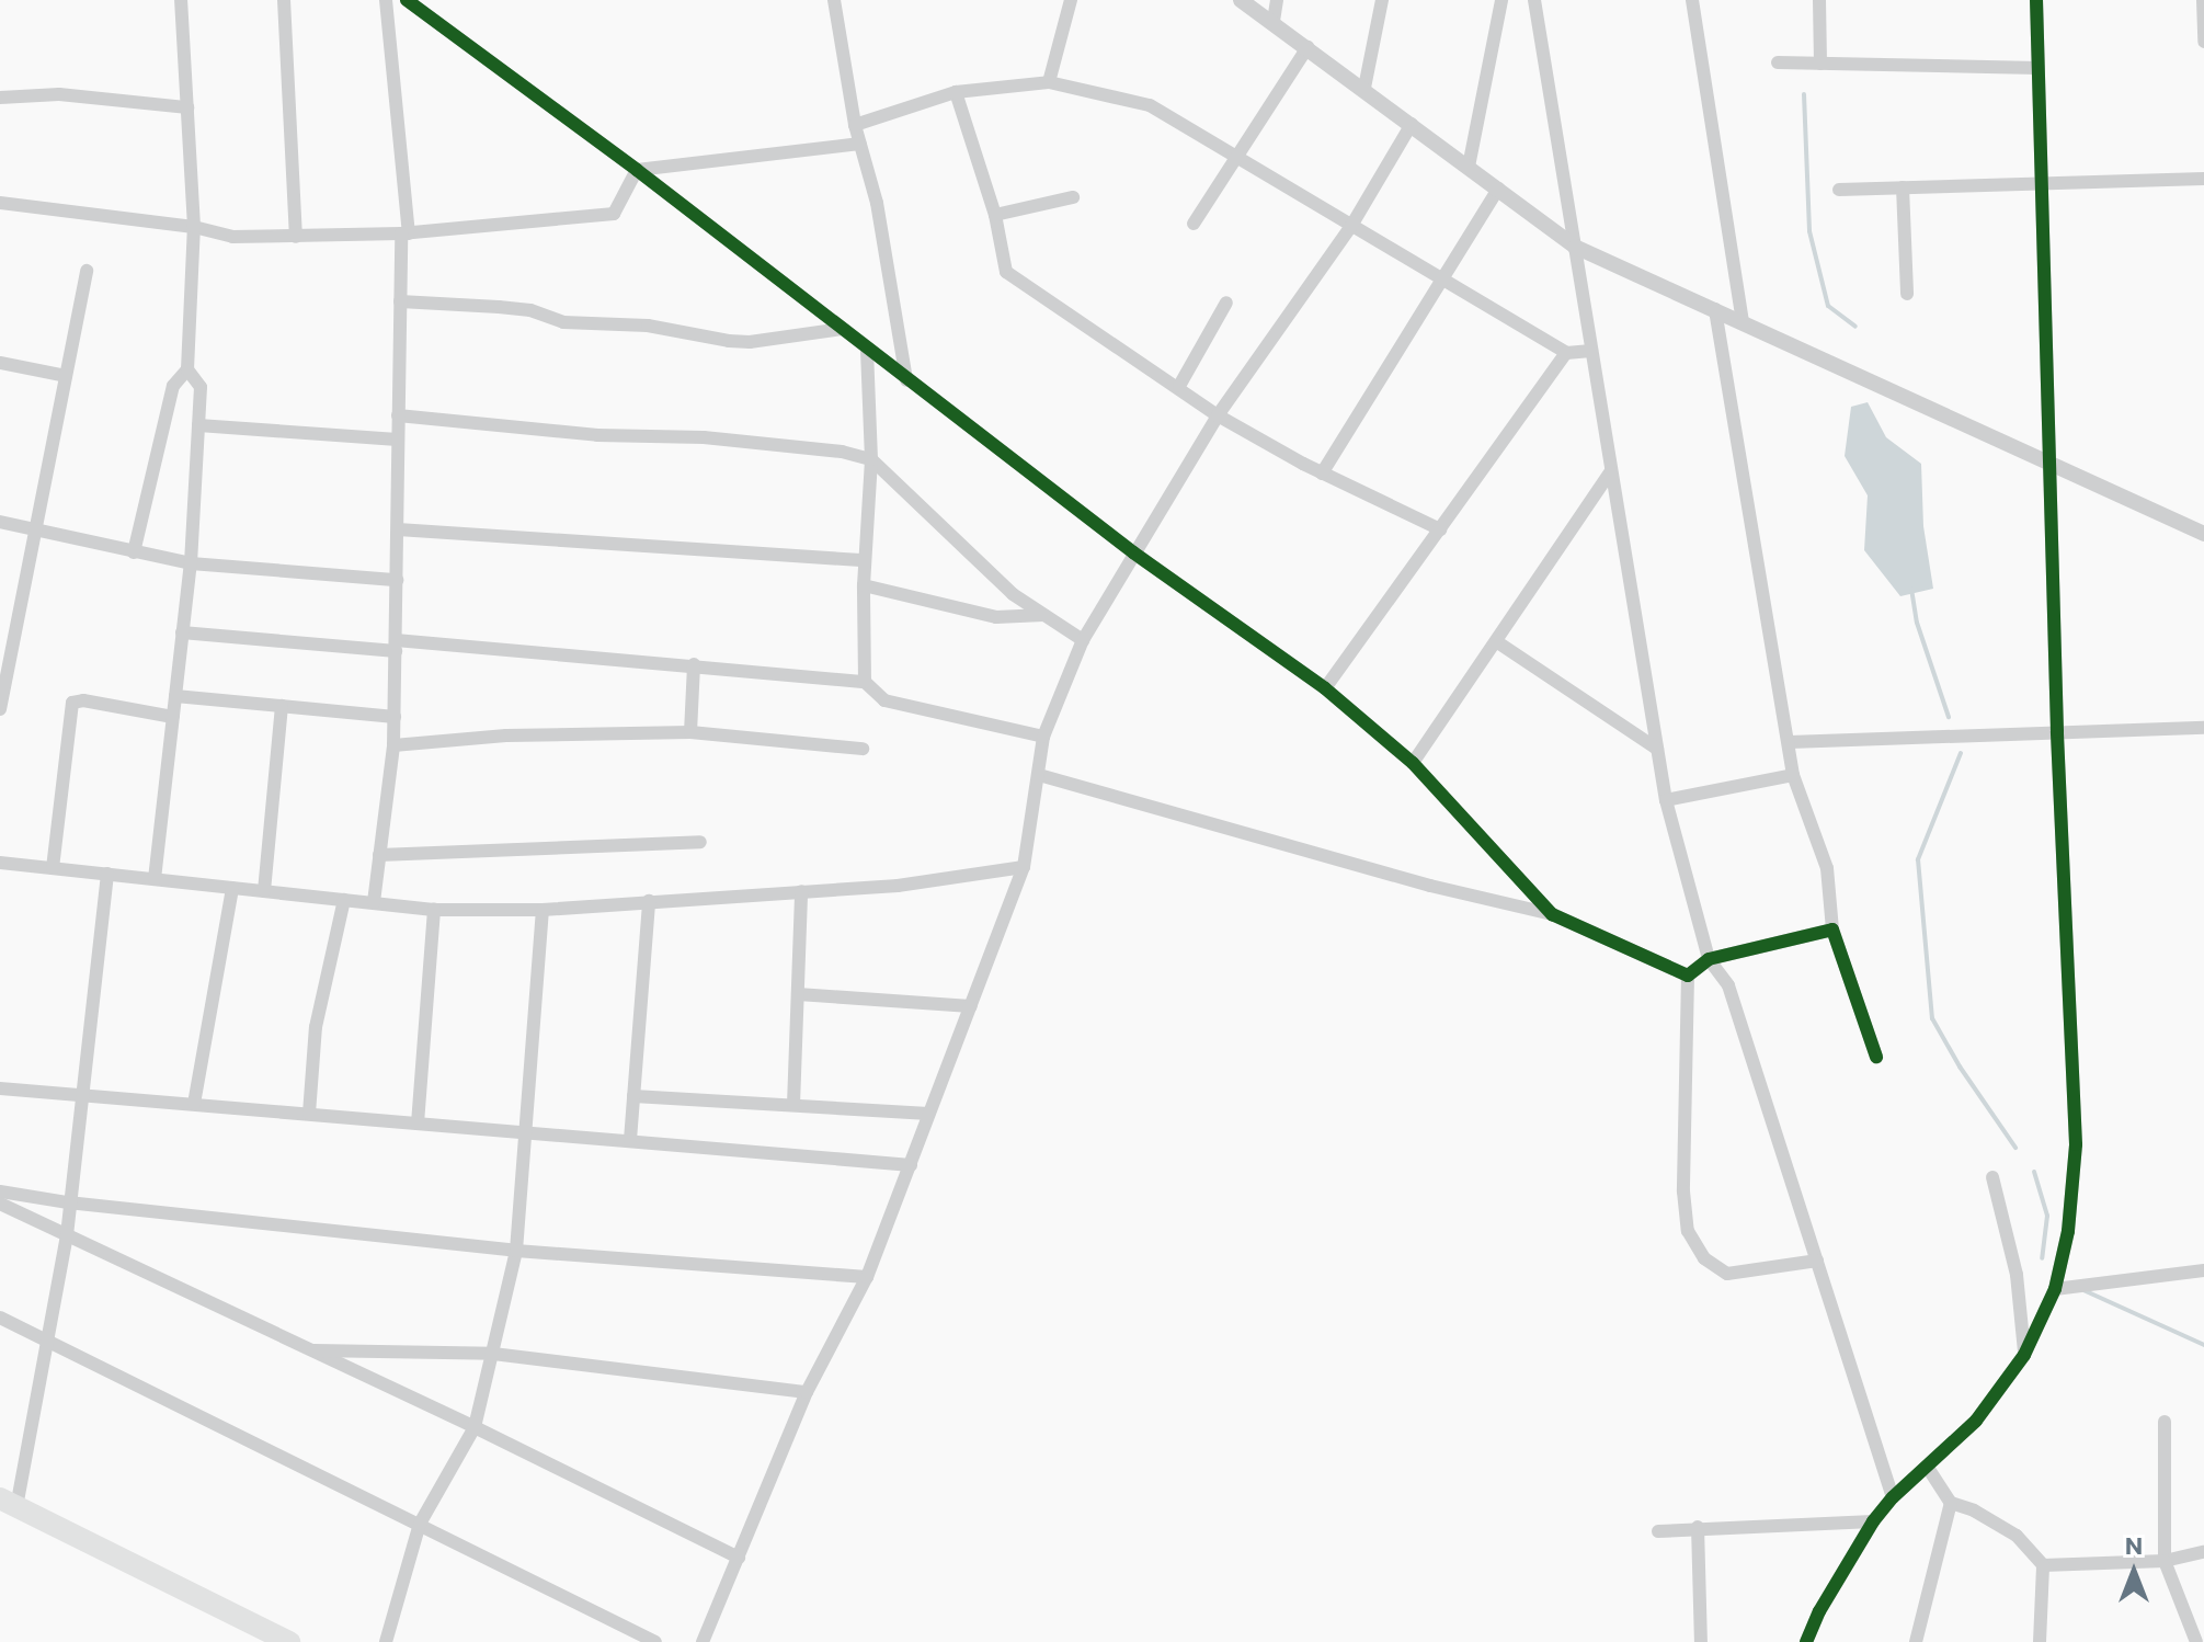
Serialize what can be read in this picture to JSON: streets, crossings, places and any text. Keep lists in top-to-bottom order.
{
  "north": "top"
}
